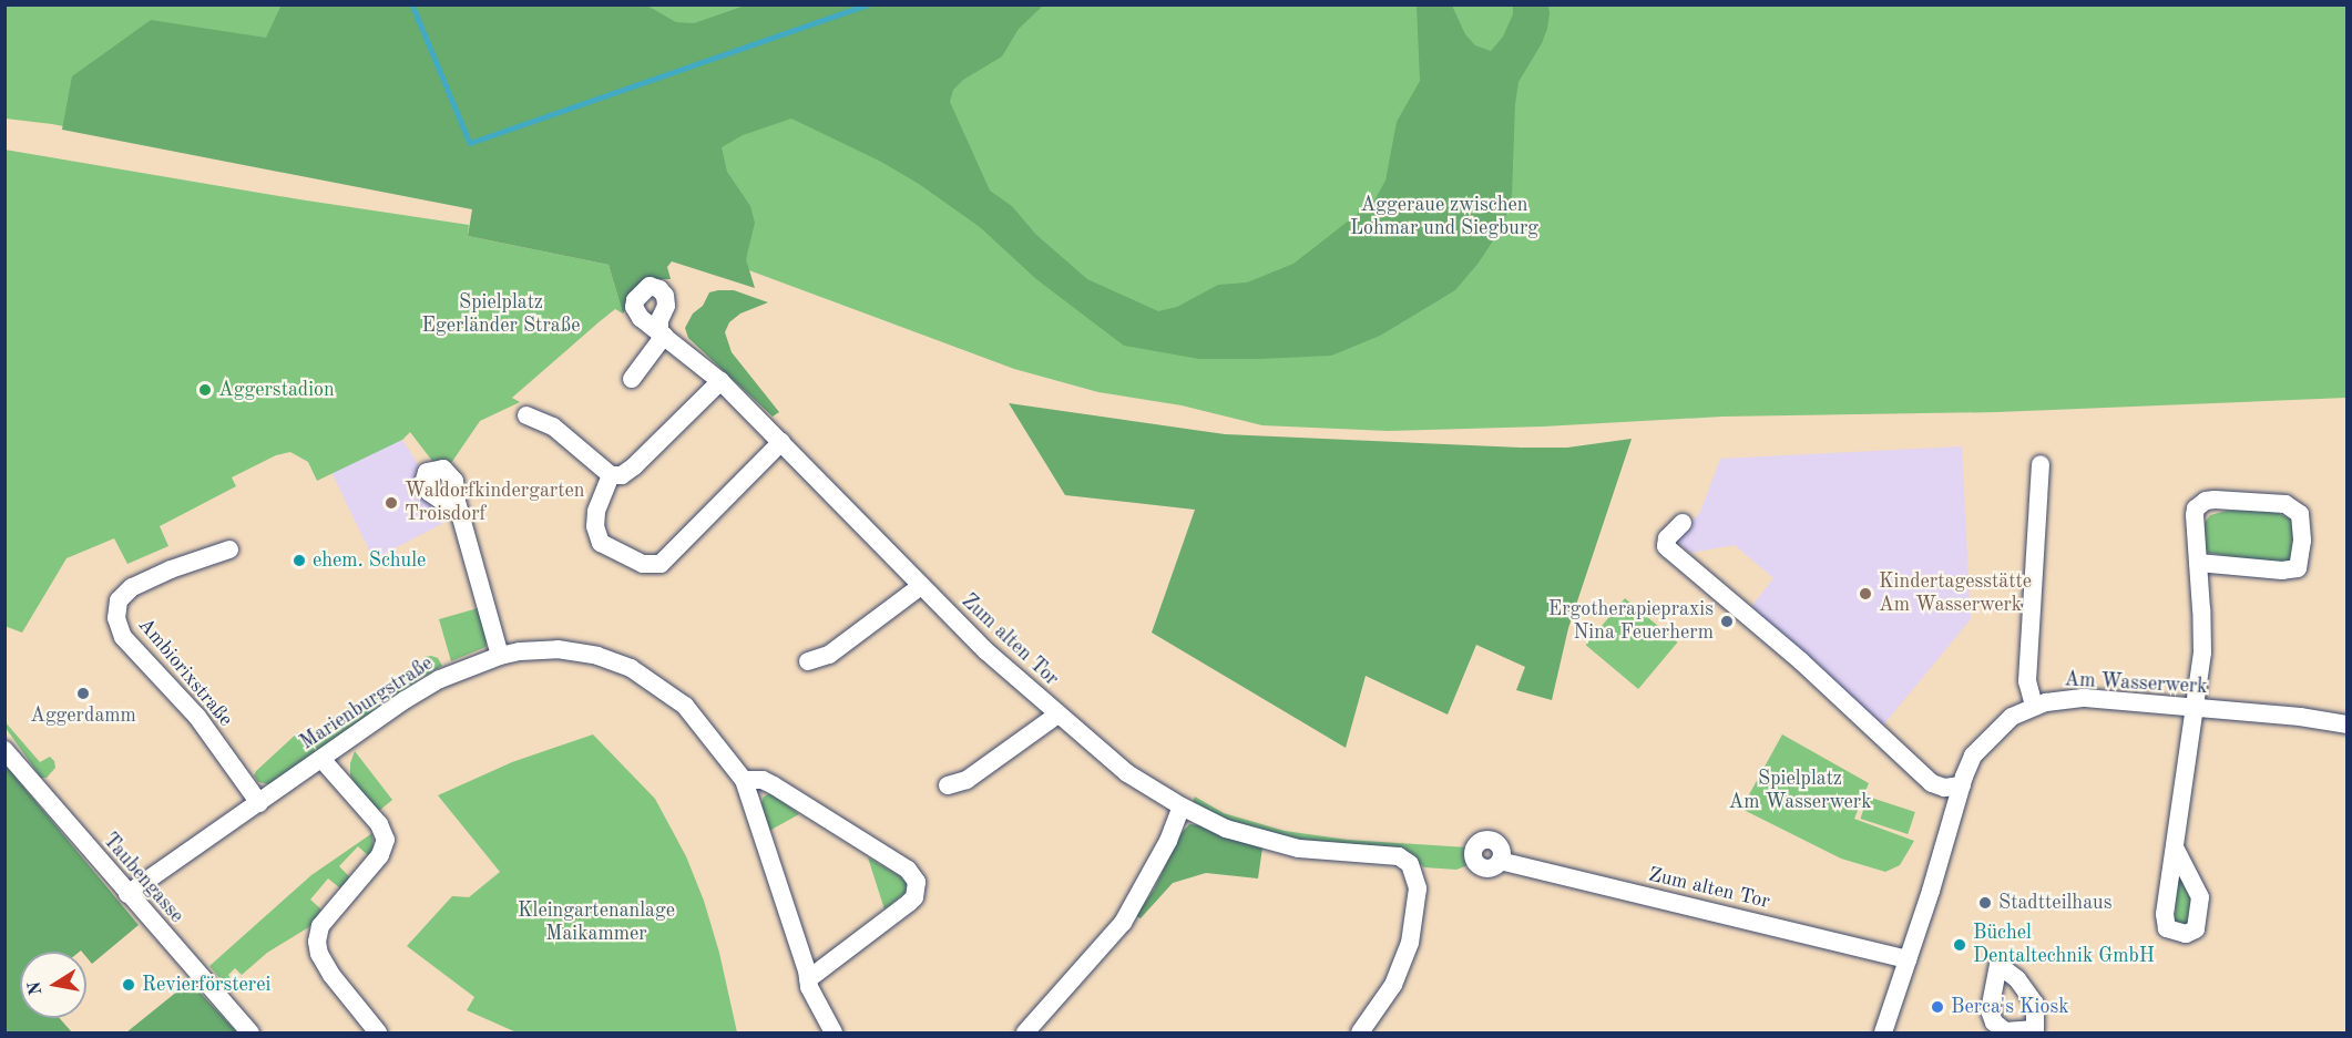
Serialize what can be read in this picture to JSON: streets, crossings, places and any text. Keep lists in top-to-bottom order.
{
  "streets": {
    "street": [
      "Zum alten Tor",
      "Ambiorixstraße",
      "Am Wasserwerk",
      "Marienburgstraße",
      "Taubengasse"
    ]
  },
  "crossings": [
    ["Zum alten Tor", "Am Wasserwerk"],
    ["Ambiorixstraße", "Marienburgstraße"],
    ["Marienburgstraße", "Taubengasse"]
  ],
  "parks": [
    "Aggeraue zwischen Lohmar und Siegburg",
    "Spielplatz Egerländer Straße",
    "Spielplatz Am Wasserwerk",
    "Kleingartenanlage Maikammer"
  ],
  "places": [
    "Aggerstadion",
    "Waldorfkindergarten Troisdorf",
    "ehem. Schule",
    "Kindertagesstätte Am Wasserwerk",
    "Ergotherapiepraxis Nina Feuerherm",
    "Aggerdamm",
    "Stadtteilhaus",
    "Büchel Dentaltechnik GmbH",
    "Revierförsterei",
    "Berca's Kiosk"
  ],
  "north": "left"
}
